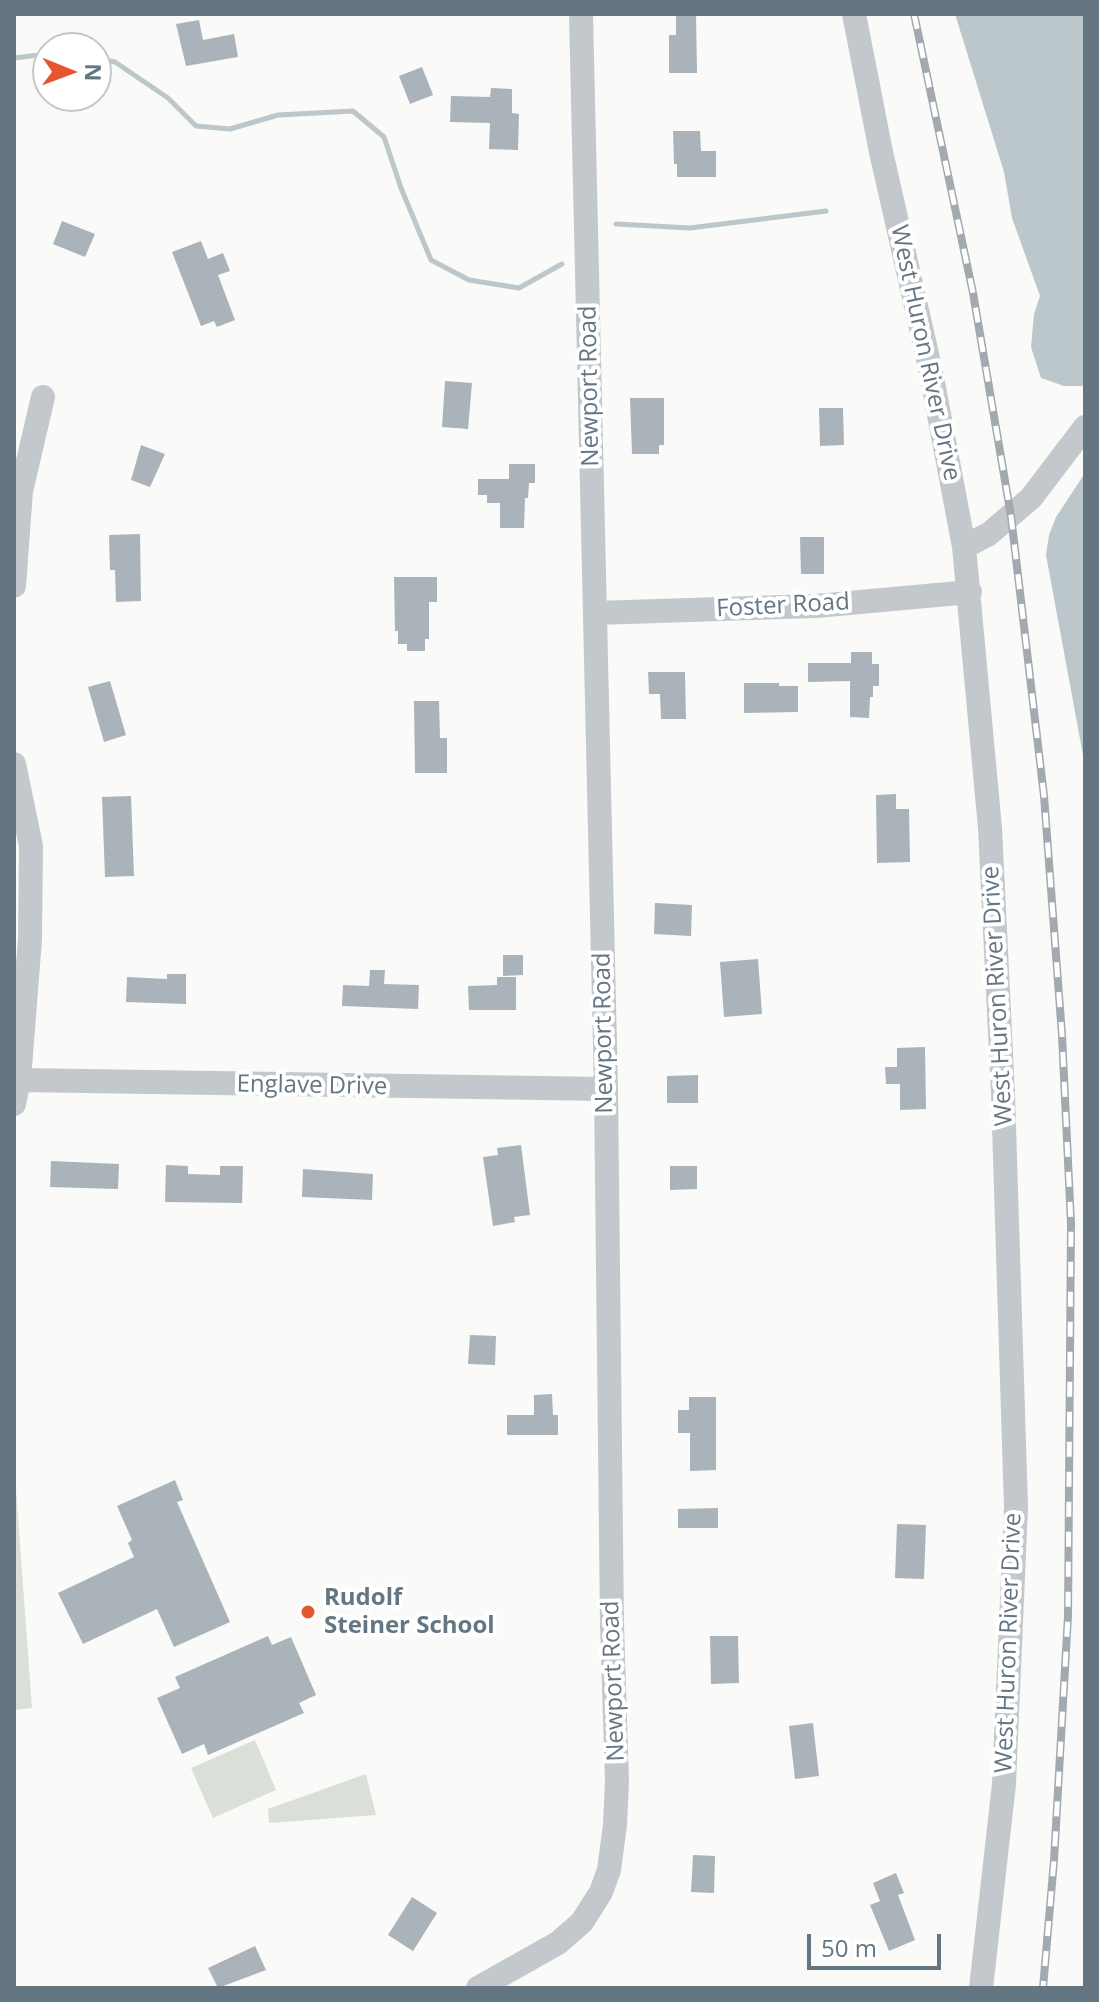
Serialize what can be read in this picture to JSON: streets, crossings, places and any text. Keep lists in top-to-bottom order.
{
  "streets": {
    "street": [
      "West Huron River Drive",
      "Newport Road",
      "Foster Road",
      "Englave Drive"
    ]
  },
  "crossings": [
    ["West Huron River Drive", "Foster Road"],
    ["Newport Road", "Foster Road"],
    ["Newport Road", "Englave Drive"]
  ],
  "places": ["Rudolf Steiner School"],
  "scale_bar": "50 m",
  "north": "right"
}
